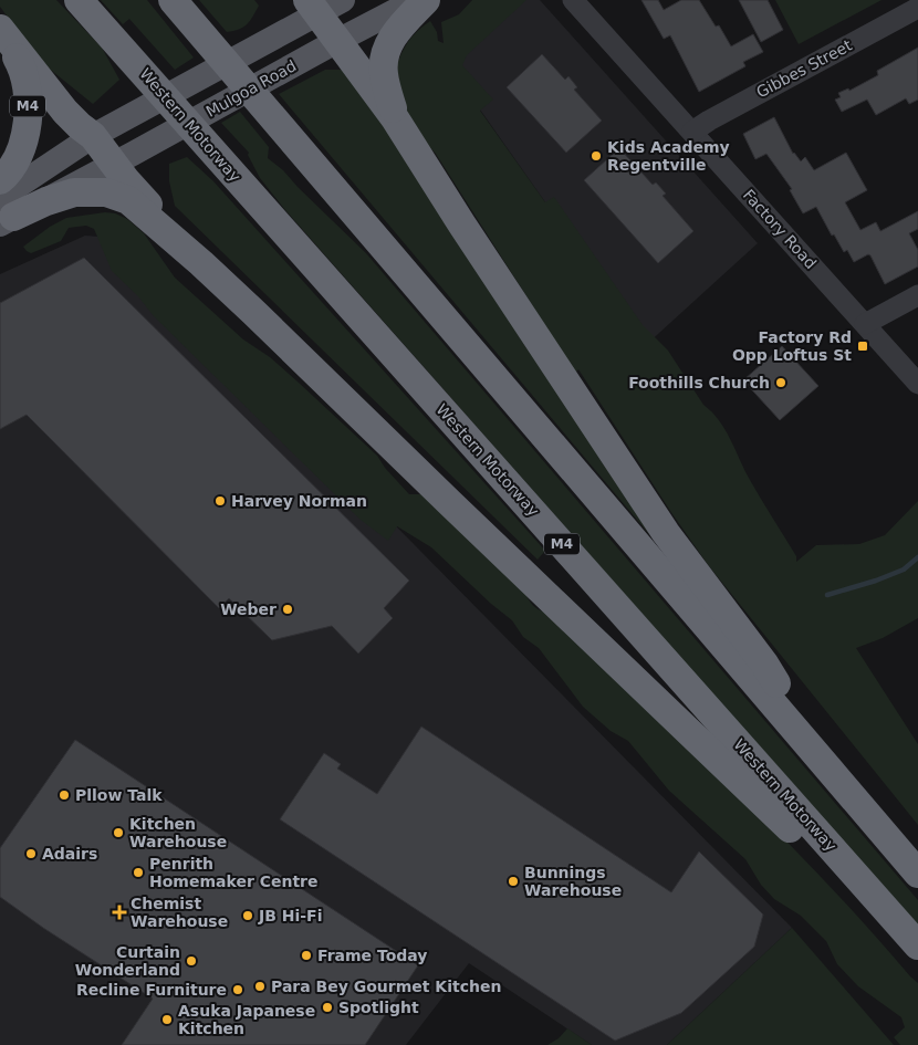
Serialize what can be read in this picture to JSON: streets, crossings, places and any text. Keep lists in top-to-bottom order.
{
  "streets": {
    "highway": ["M4", "Western Motorway"],
    "main road": ["Mulgoa Road"],
    "street": ["Gibbes Street", "Factory Road"]
  },
  "crossings": [
    ["Gibbes Street", "Factory Road"]
  ],
  "places": {
    "other": [
      "Kids Academy Regentville",
      "Foothills Church",
      "Harvey Norman",
      "Weber",
      "Pllow Talk",
      "Kitchen Warehouse",
      "Adairs",
      "Penrith Homemaker Centre",
      "Bunnings Warehouse",
      "JB Hi-Fi",
      "Frame Today",
      "Curtain Wonderland",
      "Para Bey Gourmet Kitchen",
      "Recline Furniture",
      "Spotlight",
      "Asuka Japanese Kitchen"
    ],
    "transit": ["Factory Rd Opp Loftus St"],
    "health": ["Chemist Warehouse"]
  }
}
